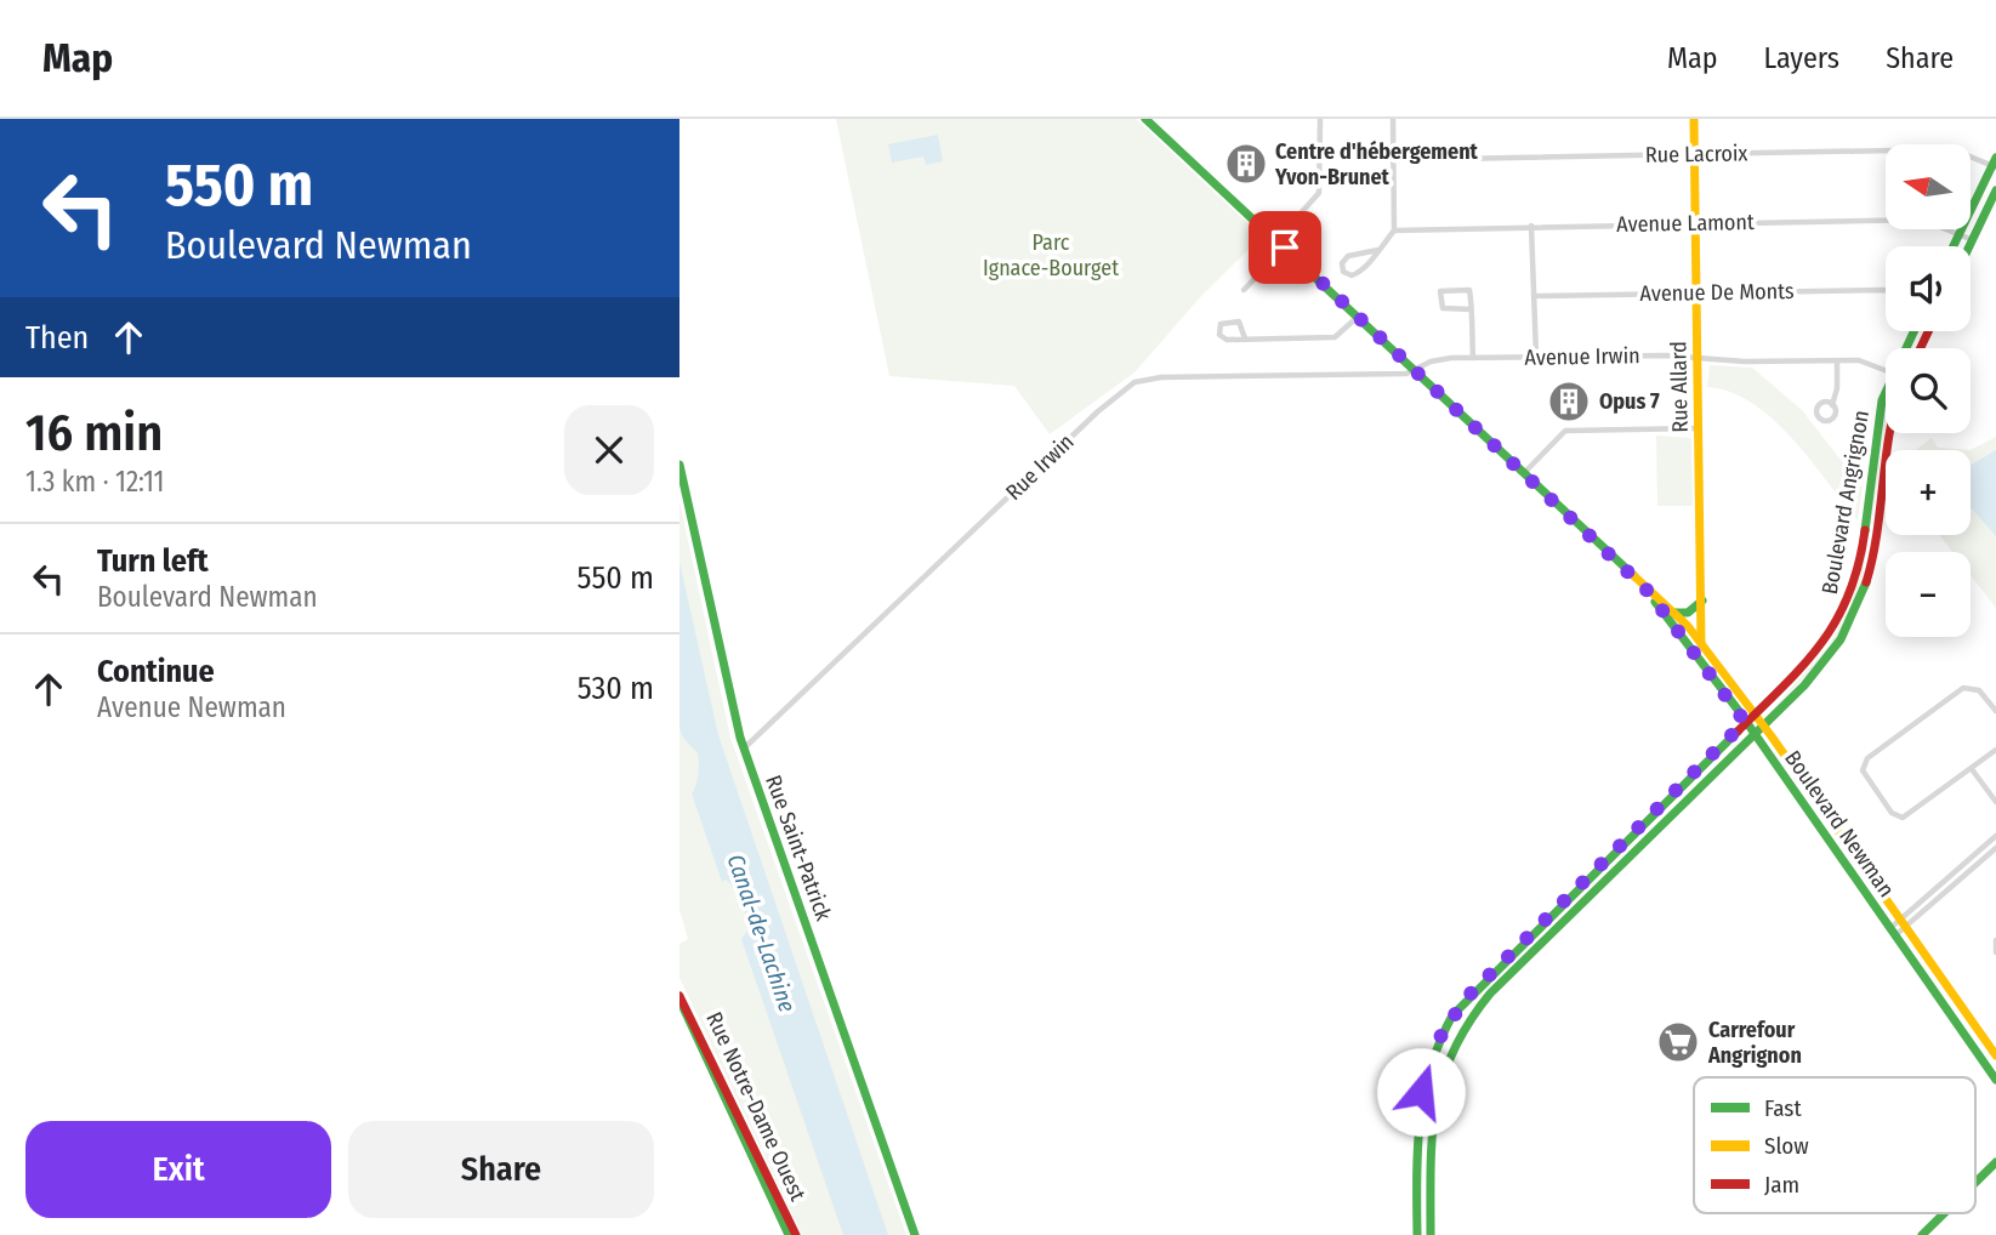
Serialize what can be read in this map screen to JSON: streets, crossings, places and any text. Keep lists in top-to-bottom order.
{
  "streets": {
    "main road": [
      "Rue Allard",
      "Boulevard Angrignon",
      "Boulevard Newman",
      "Rue Saint-Patrick",
      "Rue Notre-Dame Ouest"
    ],
    "street": [
      "Rue Lacroix",
      "Avenue Lamont",
      "Avenue De Monts",
      "Avenue Irwin",
      "Rue Irwin"
    ]
  },
  "crossings": [
    ["Rue Lacroix", "Rue Allard"],
    ["Avenue Lamont", "Rue Allard"],
    ["Avenue De Monts", "Rue Allard"],
    ["Avenue Irwin", "Rue Allard"],
    ["Avenue Irwin", "Rue Irwin"],
    ["Avenue Irwin", "Boulevard Newman"],
    ["Rue Allard", "Boulevard Newman"],
    ["Rue Irwin", "Boulevard Newman"],
    ["Rue Irwin", "Rue Saint-Patrick"],
    ["Boulevard Angrignon", "Boulevard Newman"]
  ],
  "water": ["Canal-de-Lachine"],
  "parks": ["Parc Ignace-Bourget"],
  "places": {
    "building": ["Centre d'hébergement Yvon-Brunet", "Opus 7"],
    "supermarket": ["Carrefour Angrignon"]
  },
  "legend": ["Fast", "Slow", "Jam"],
  "north": "left",
  "page": {
    "header": "Map",
    "nav": ["Map", "Layers", "Share"],
    "turn": ["550 m", "Boulevard Newman"],
    "map_buttons": ["+", "−"],
    "then": "Then",
    "heading": ["16 min", "1.3 km · 12:11"],
    "list": [
      {
        "name": "Turn left",
        "note": "Boulevard Newman",
        "value": "550 m"
      },
      {
        "name": "Continue",
        "note": "Avenue Newman",
        "value": "530 m"
      }
    ],
    "buttons": ["Exit", "Share"]
  }
}
